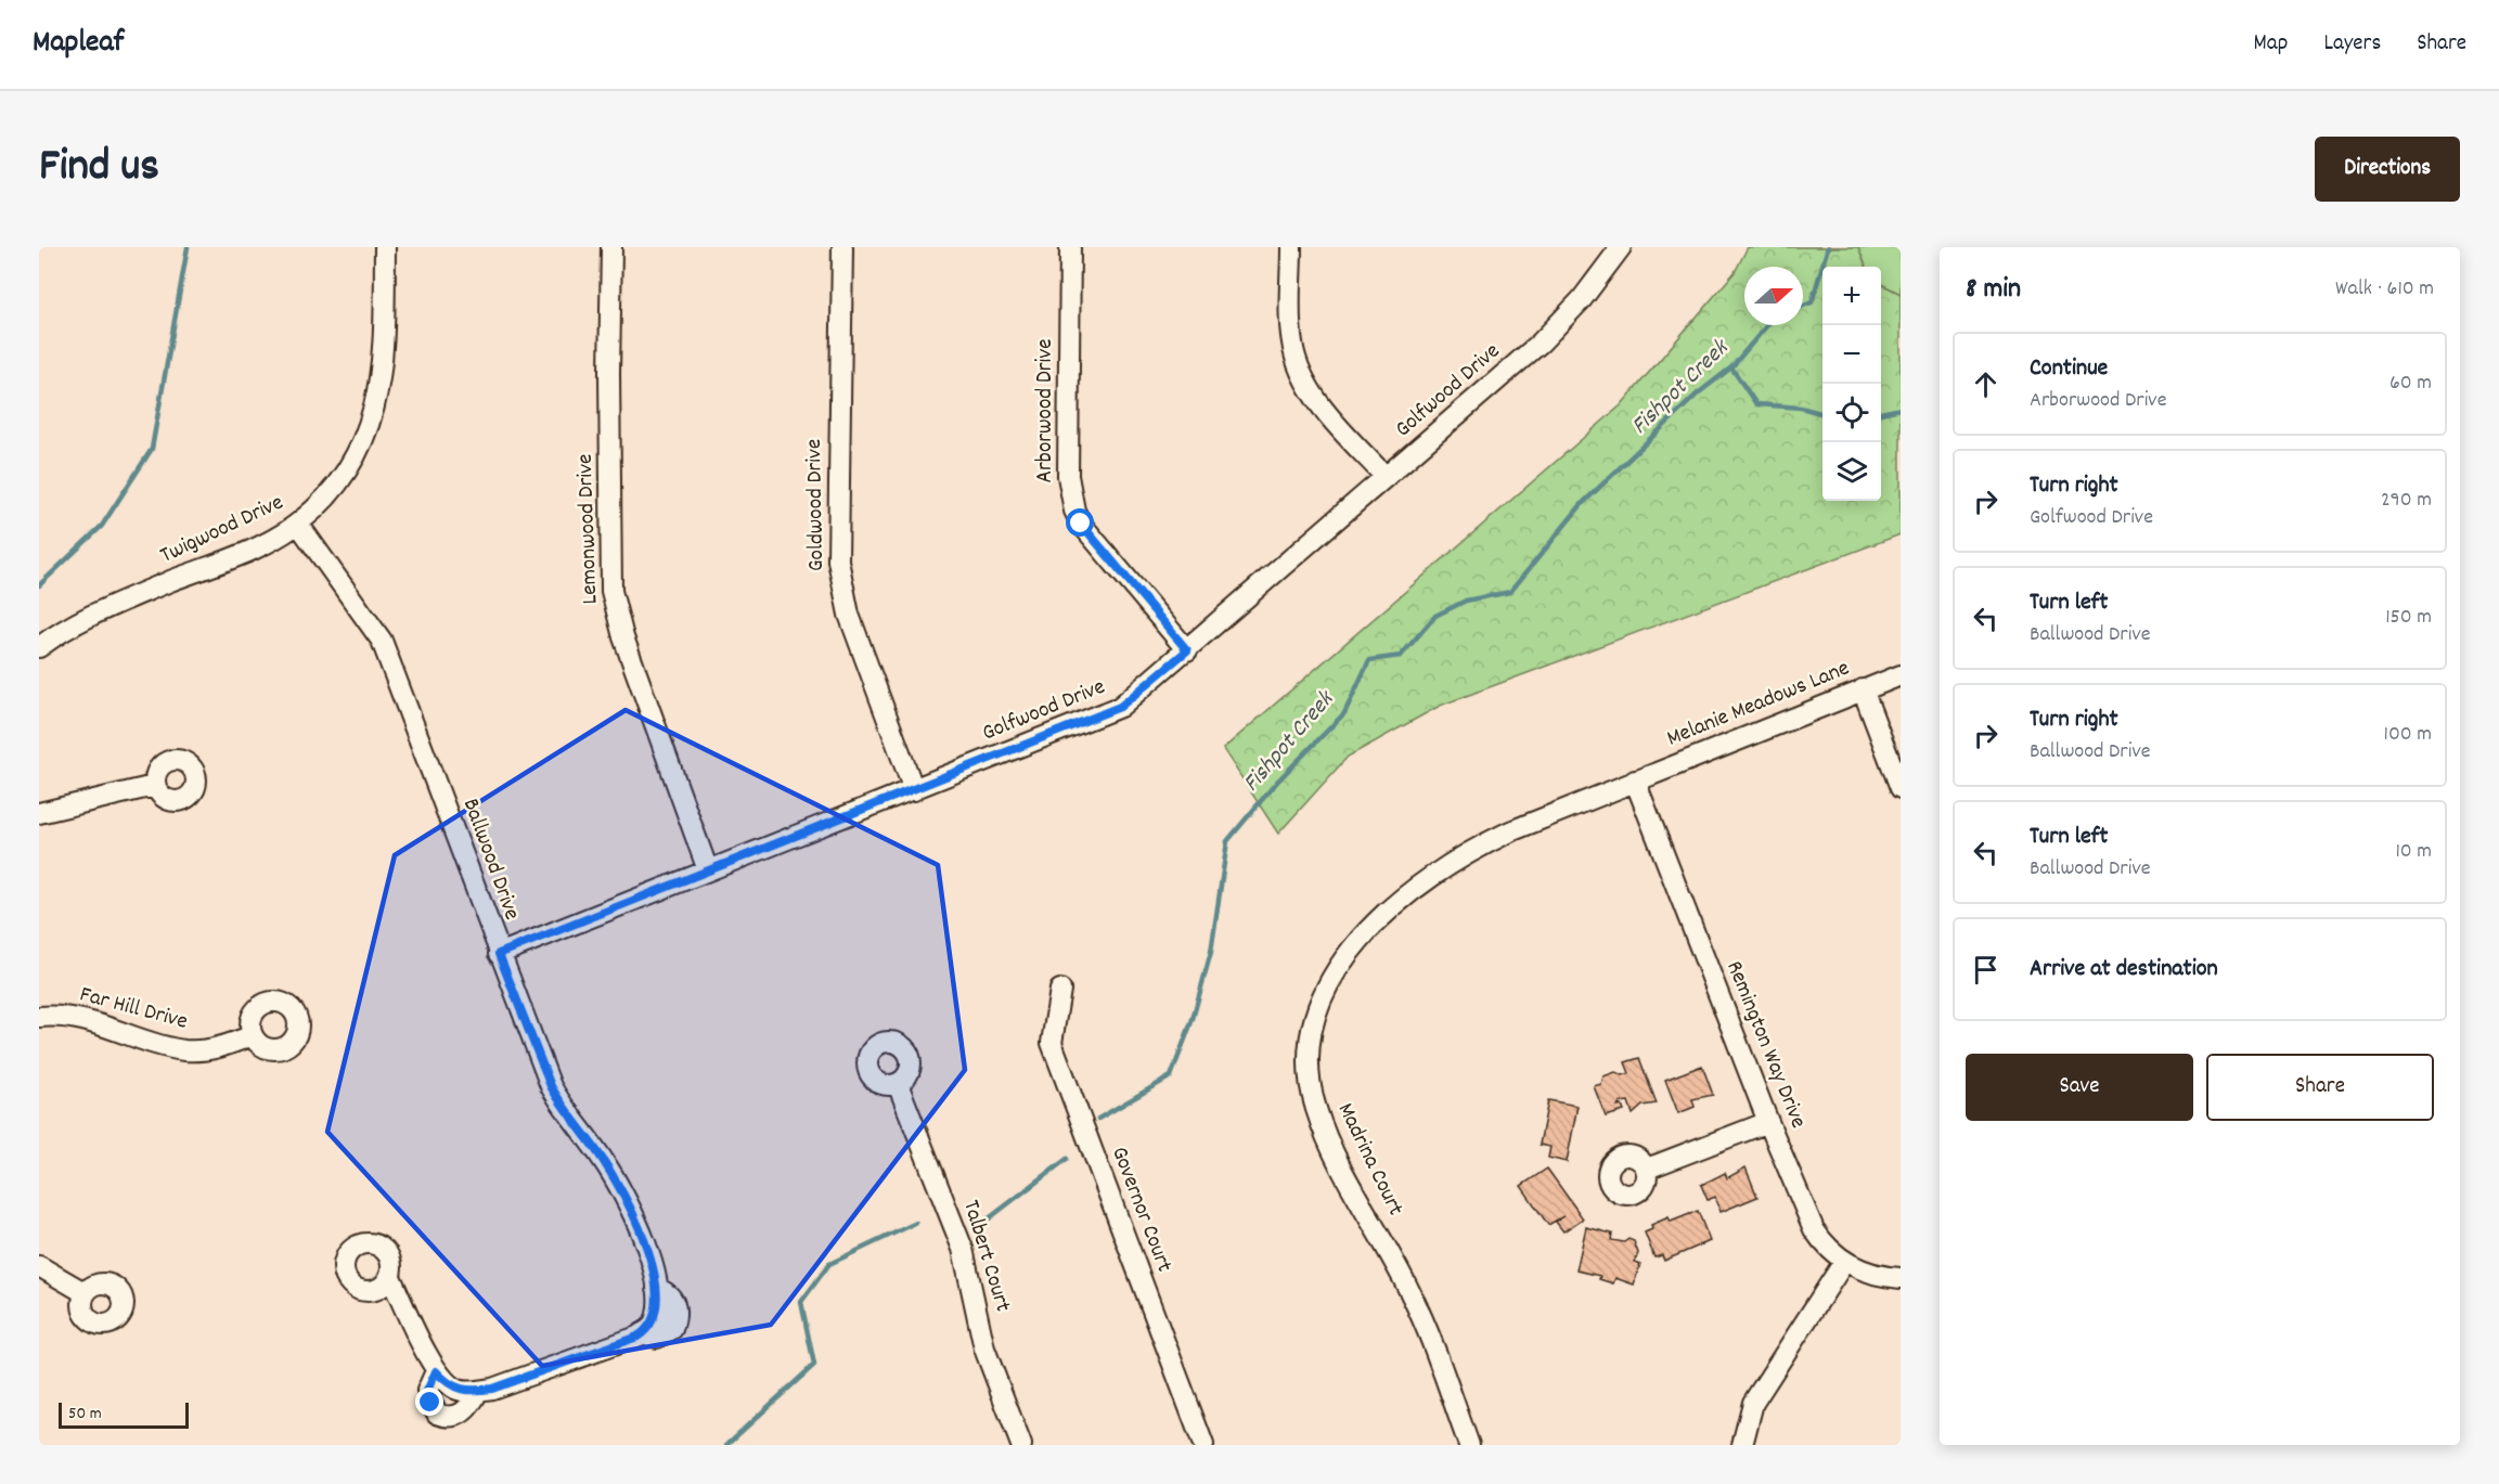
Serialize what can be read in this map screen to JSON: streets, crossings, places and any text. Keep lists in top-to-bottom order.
{
  "streets": {
    "street": [
      "Golfwood Drive",
      "Arborwood Drive",
      "Goldwood Drive",
      "Lemonwood Drive",
      "Twigwood Drive",
      "Melanie Meadows Lane",
      "Ballwood Drive",
      "Far Hill Drive",
      "Remington Way Drive",
      "Madrina Court",
      "Governor Court",
      "Talbert Court"
    ]
  },
  "crossings": [
    ["Golfwood Drive", "Arborwood Drive"],
    ["Golfwood Drive", "Goldwood Drive"],
    ["Golfwood Drive", "Lemonwood Drive"],
    ["Golfwood Drive", "Ballwood Drive"],
    ["Twigwood Drive", "Ballwood Drive"],
    ["Melanie Meadows Lane", "Remington Way Drive"],
    ["Melanie Meadows Lane", "Madrina Court"],
    ["Remington Way Drive", "Madrina Court"]
  ],
  "water": ["Fishpot Creek"],
  "scale_bar": "50 m",
  "north": "right",
  "page": {
    "header": "Mapleaf",
    "nav": ["Map", "Layers", "Share"],
    "title": "Find us",
    "buttons": [
      "Directions",
      ["Save", "Share"]
    ],
    "heading": ["8 min", "Walk · 610 m"],
    "map_buttons": ["+", "−"],
    "list": [
      ["Continue", "Arborwood Drive", "60 m"],
      ["Turn right", "Golfwood Drive", "290 m"],
      ["Turn left", "Ballwood Drive", "150 m"],
      ["Turn right", "Ballwood Drive", "100 m"],
      ["Turn left", "Ballwood Drive", "10 m"],
      "Arrive at destination"
    ],
    "scale": "50 m"
  }
}
